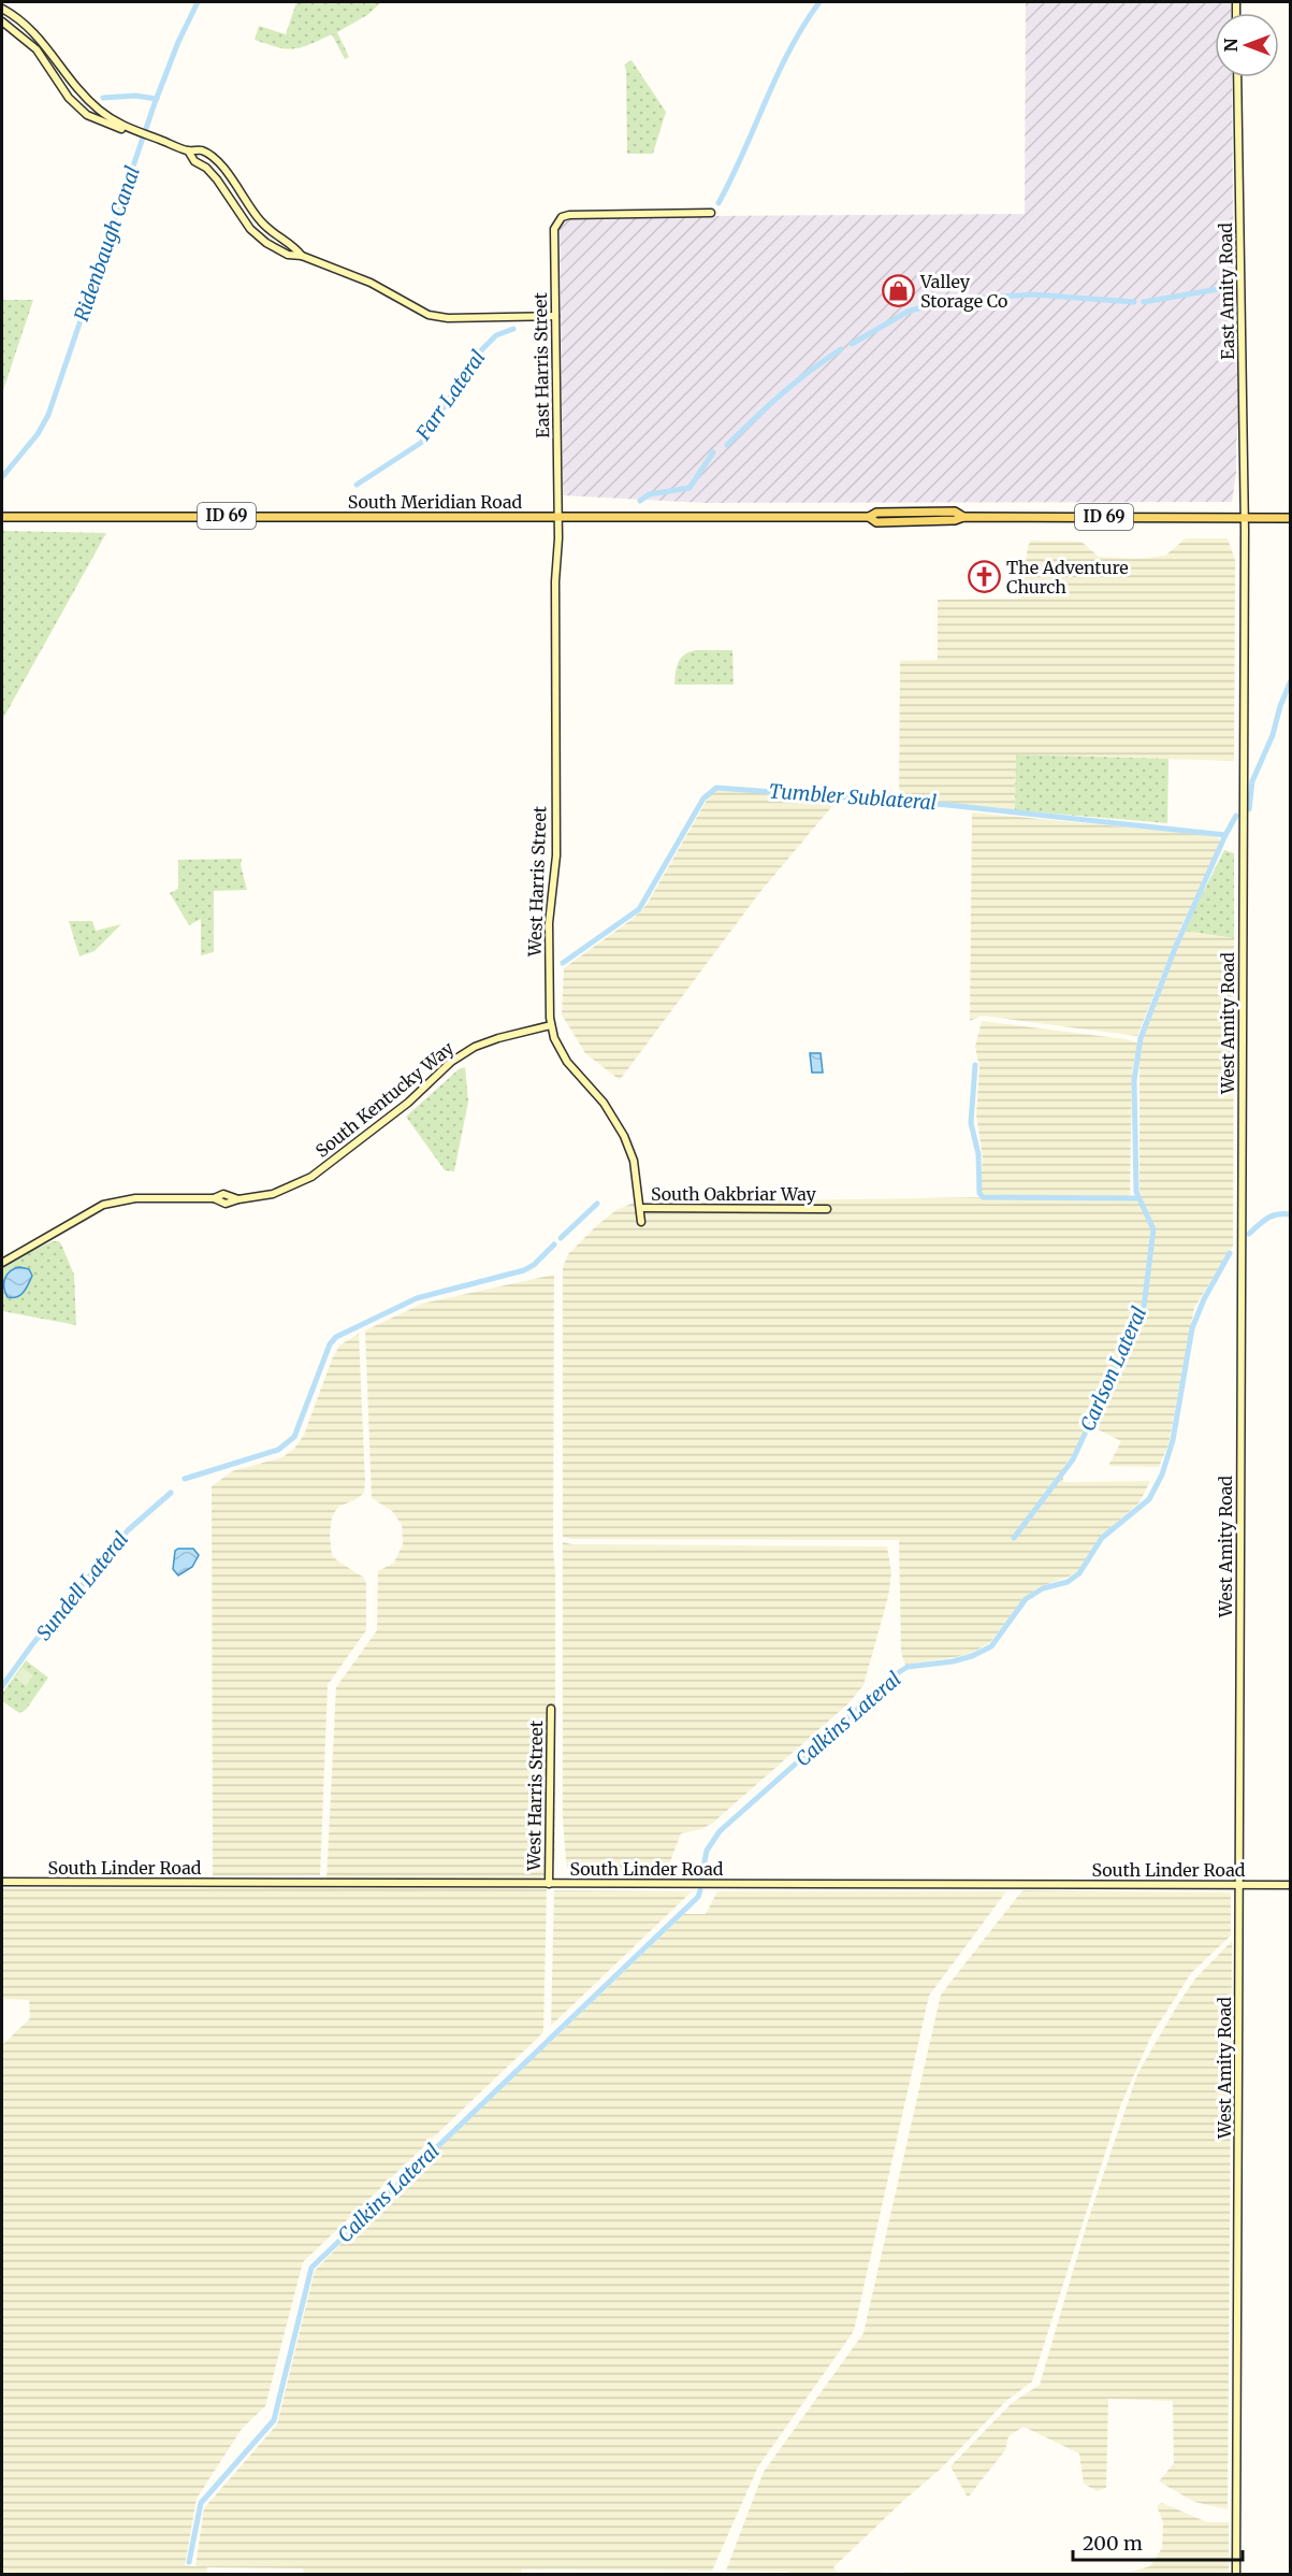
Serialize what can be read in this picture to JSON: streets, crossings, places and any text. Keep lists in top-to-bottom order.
{
  "streets": {
    "main road": ["South Meridian Road", "ID 69"],
    "street": [
      "East Amity Road",
      "East Harris Street",
      "West Harris Street",
      "West Amity Road",
      "South Kentucky Way",
      "South Oakbriar Way",
      "South Linder Road"
    ]
  },
  "crossings": [
    ["East Amity Road", "South Meridian Road"],
    ["East Amity Road", "West Amity Road"],
    ["East Harris Street", "South Meridian Road"],
    ["East Harris Street", "West Harris Street"],
    ["South Meridian Road", "West Harris Street"],
    ["South Meridian Road", "West Amity Road"],
    ["West Harris Street", "South Kentucky Way"],
    ["West Harris Street", "South Oakbriar Way"],
    ["West Harris Street", "South Linder Road"],
    ["West Amity Road", "South Linder Road"]
  ],
  "water": [
    "Ridenbaugh Canal",
    "Farr Lateral",
    "Tumbler Sublateral",
    "Carlson Lateral",
    "Sundell Lateral",
    "Calkins Lateral"
  ],
  "places": {
    "shop": ["Valley Storage Co"],
    "church": ["The Adventure Church"]
  },
  "scale_bar": "200 m",
  "north": "left"
}
